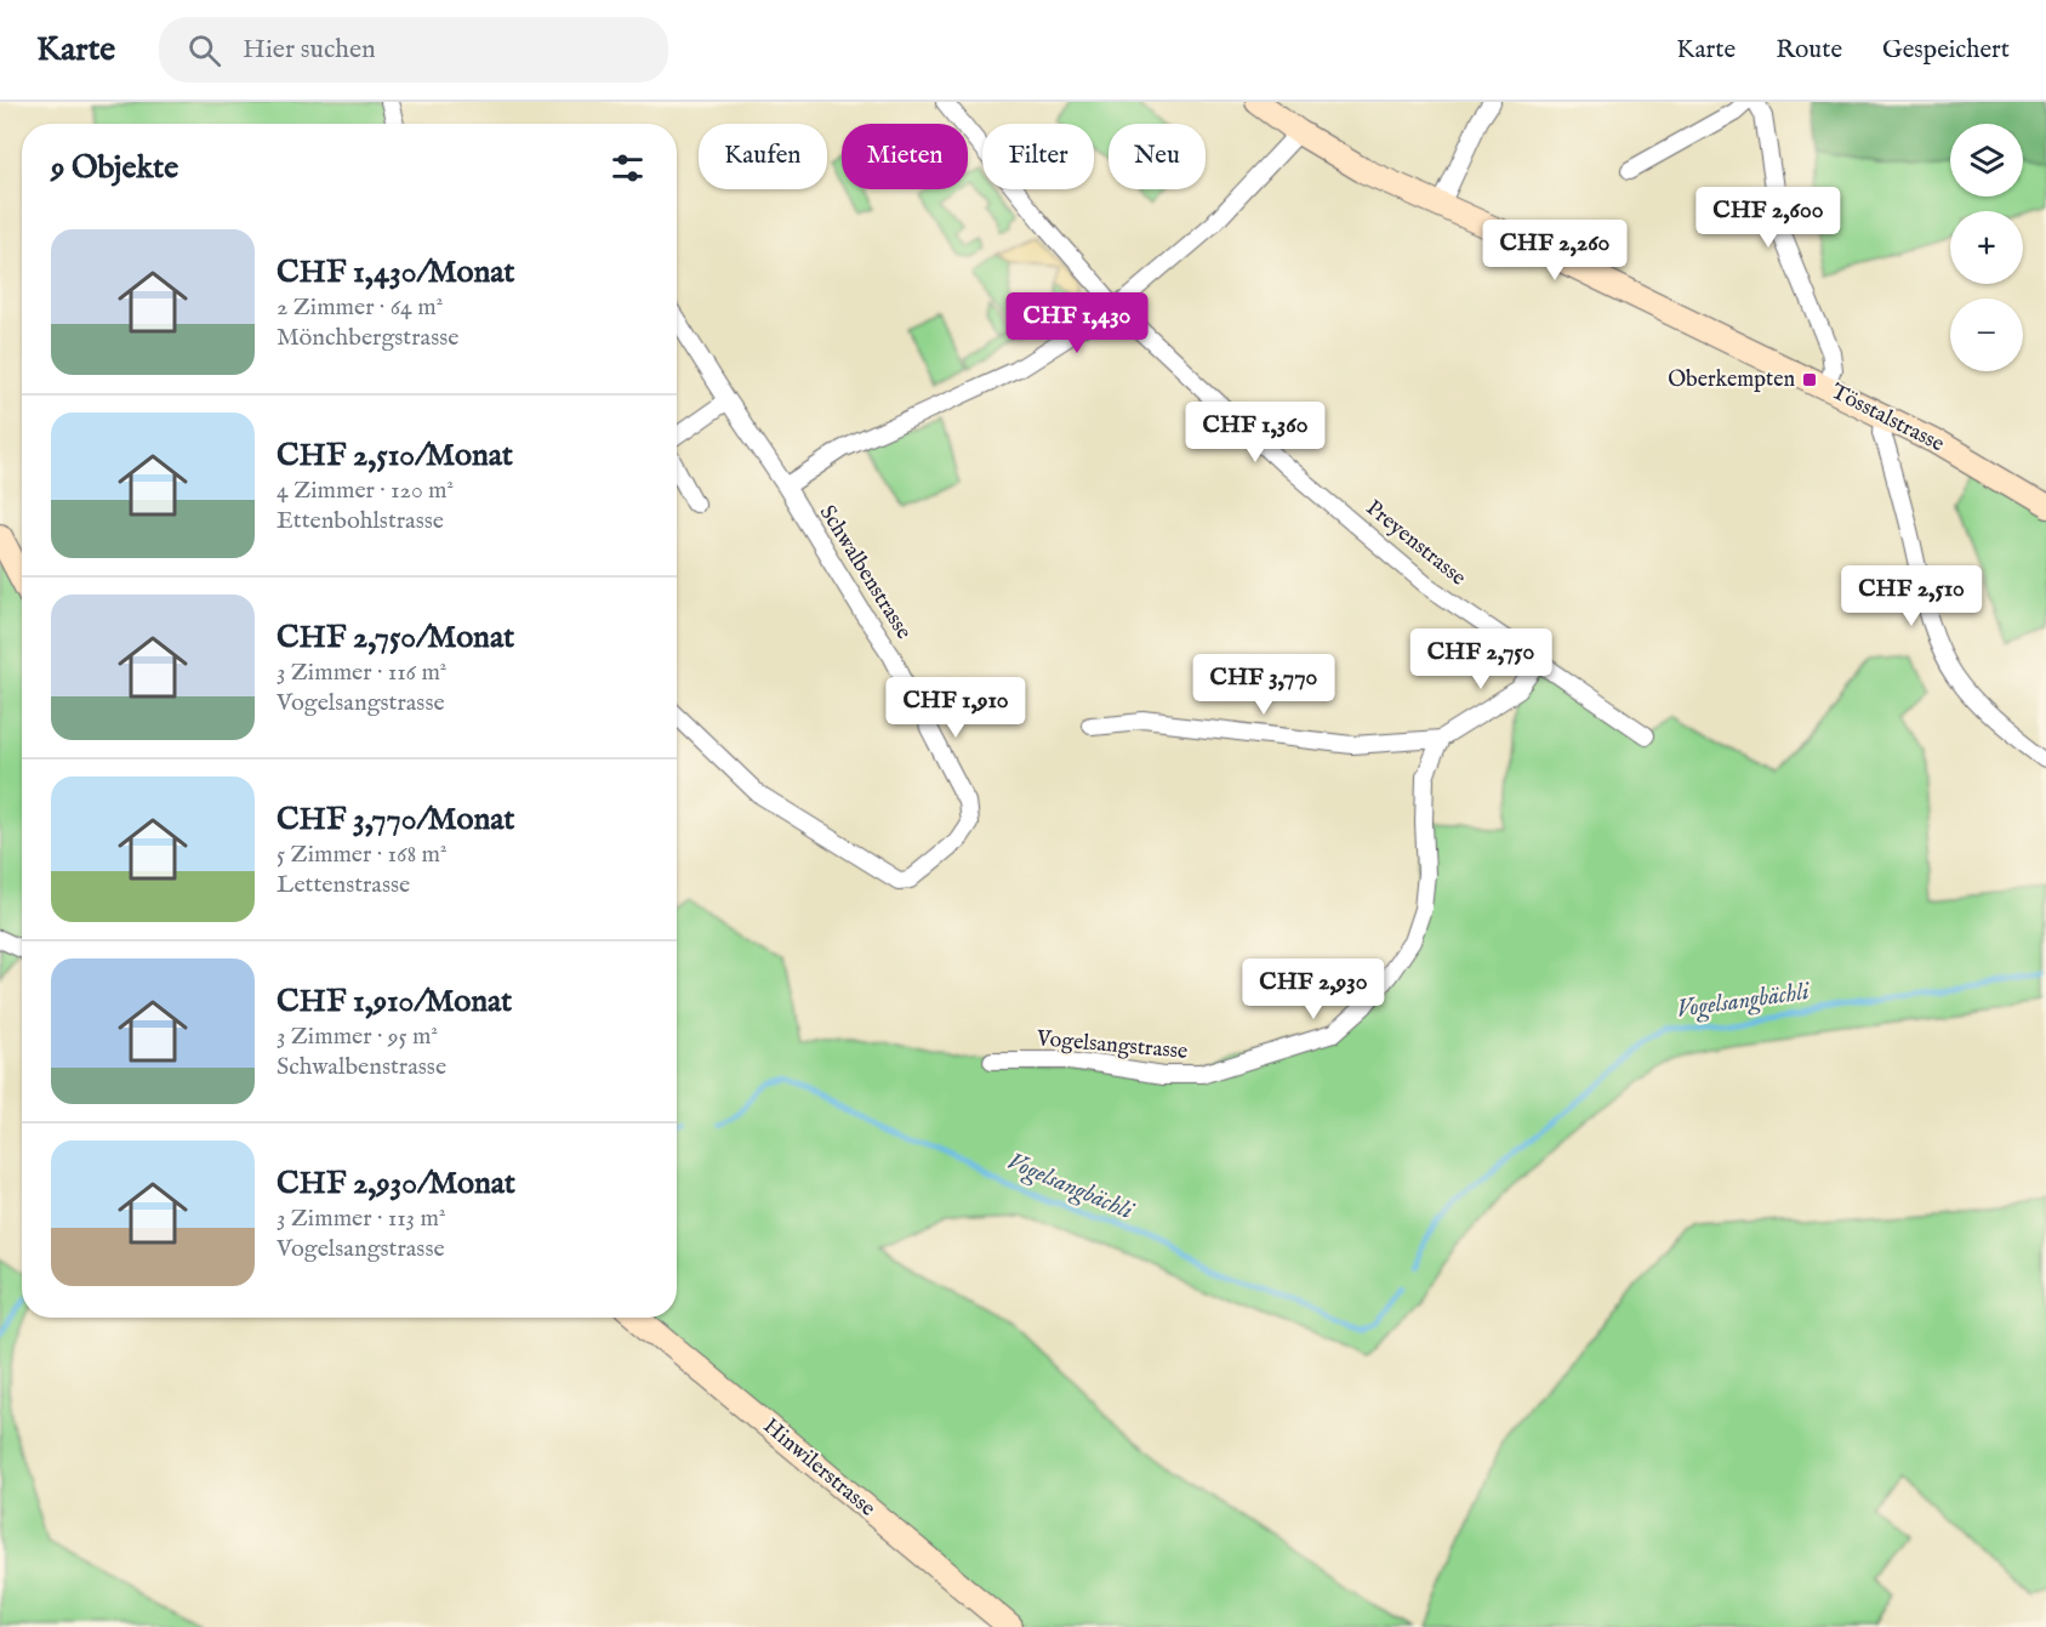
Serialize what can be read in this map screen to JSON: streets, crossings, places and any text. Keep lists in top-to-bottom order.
{
  "streets": {
    "main road": ["Tösstalstrasse", "Hinwilerstrasse"],
    "street": ["Preyenstrasse", "Schwalbenstrasse", "Vogelsangstrasse"]
  },
  "water": ["Vogelsangbächli"],
  "places": {
    "transit": ["Oberkempten"]
  },
  "page": {
    "header": "Karte",
    "search": "Hier suchen",
    "nav": ["Karte", "Route", "Gespeichert"],
    "map_buttons": ["+", "−"],
    "chip": [
      "Kaufen",
      "Mieten",
      "Filter",
      "Neu"
    ],
    "heading": "9 Objekte",
    "price": [
      "CHF 2,600",
      "CHF 2,260",
      "CHF 1,430",
      "CHF 1,360",
      "CHF 2,510",
      "CHF 2,750",
      "CHF 3,770",
      "CHF 1,910",
      "CHF 2,930"
    ],
    "list": [
      {
        "name": "CHF 1,430/Monat",
        "note": "2 Zimmer · 64 m² · Mönchbergstrasse"
      },
      {
        "name": "CHF 2,510/Monat",
        "note": "4 Zimmer · 120 m² · Ettenbohlstrasse"
      },
      {
        "name": "CHF 2,750/Monat",
        "note": "3 Zimmer · 116 m² · Vogelsangstrasse"
      },
      {
        "name": "CHF 3,770/Monat",
        "note": "5 Zimmer · 168 m² · Lettenstrasse"
      },
      {
        "name": "CHF 1,910/Monat",
        "note": "3 Zimmer · 95 m² · Schwalbenstrasse"
      },
      {
        "name": "CHF 2,930/Monat",
        "note": "3 Zimmer · 113 m² · Vogelsangstrasse"
      }
    ]
  }
}
